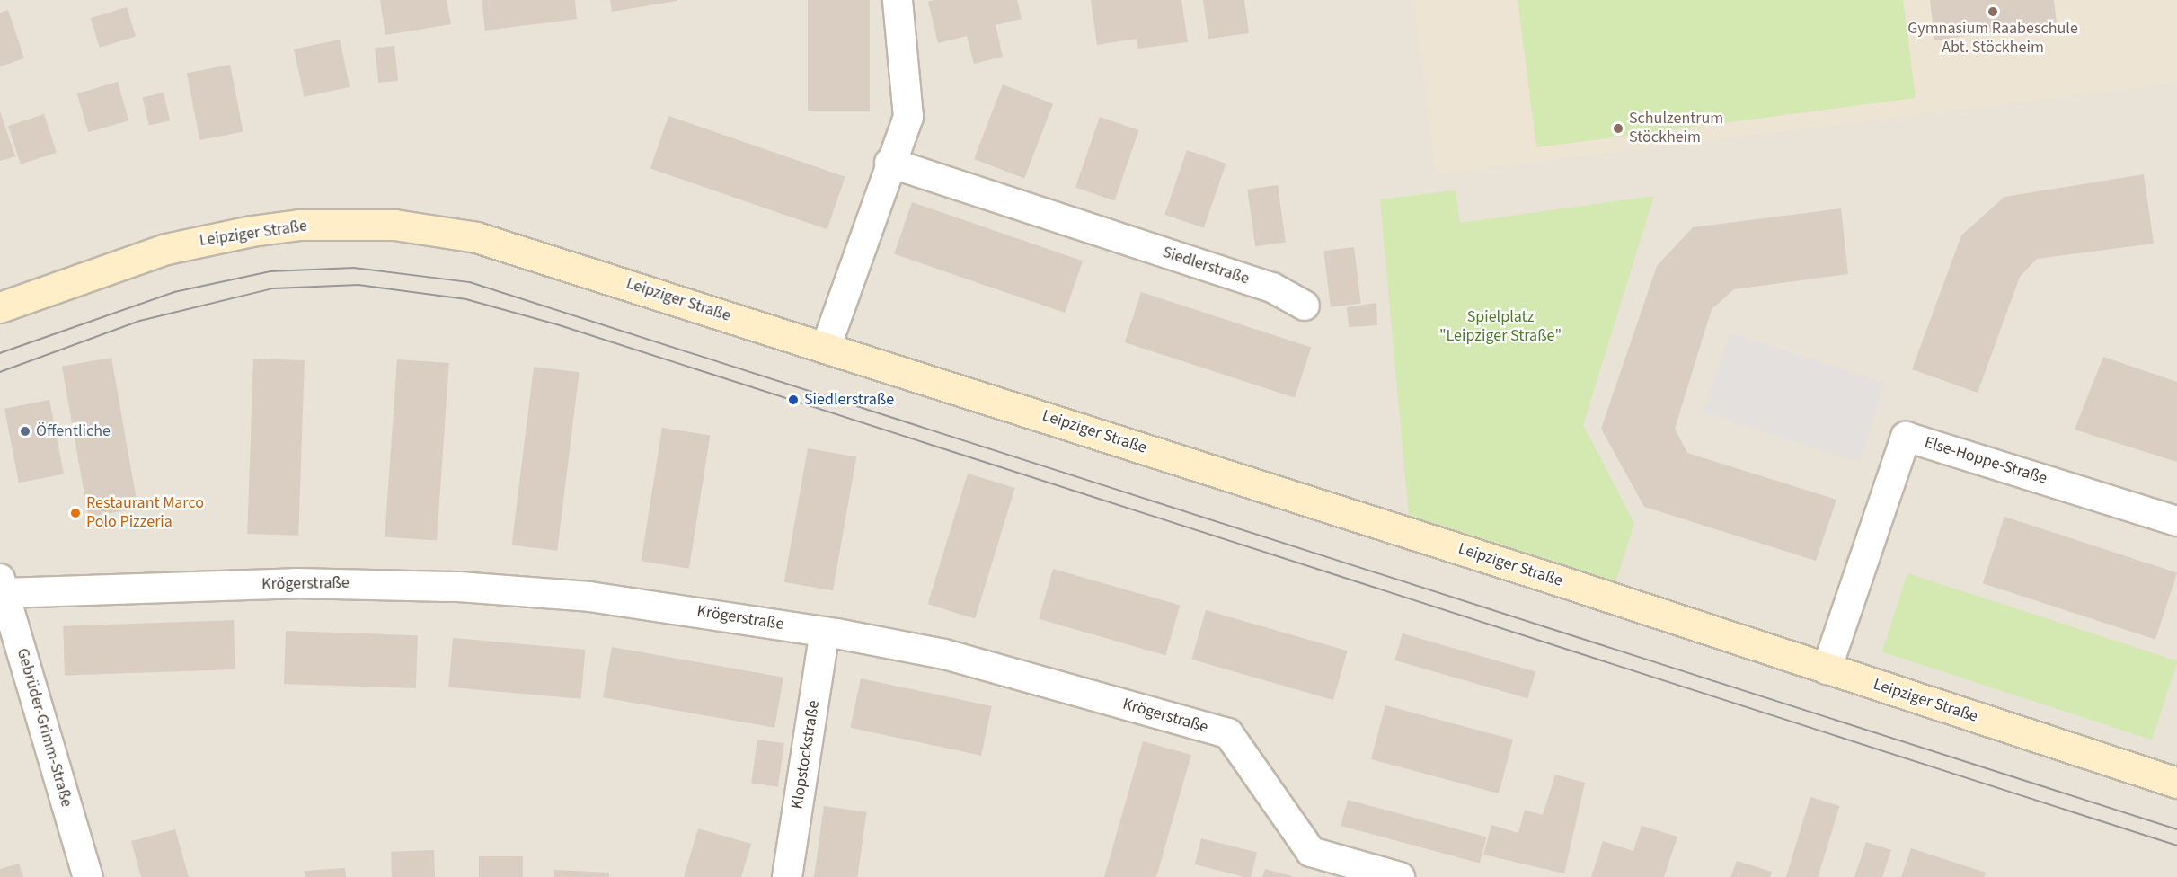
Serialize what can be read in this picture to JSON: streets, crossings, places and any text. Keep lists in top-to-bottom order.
{
  "streets": {
    "street": [
      "Leipziger Straße",
      "Siedlerstraße",
      "Else-Hoppe-Straße",
      "Krögerstraße",
      "Gebrüder-Grimm-Straße",
      "Klopstockstraße"
    ]
  },
  "crossings": [
    ["Leipziger Straße", "Else-Hoppe-Straße"],
    ["Krögerstraße", "Gebrüder-Grimm-Straße"],
    ["Krögerstraße", "Klopstockstraße"]
  ],
  "parks": ["Spielplatz \"Leipziger Straße\""],
  "places": [
    "Gymnasium Raabeschule Abt. Stöckheim",
    "Schulzentrum Stöckheim",
    "Siedlerstraße",
    "Öffentliche",
    "Restaurant Marco Polo Pizzeria"
  ]
}
